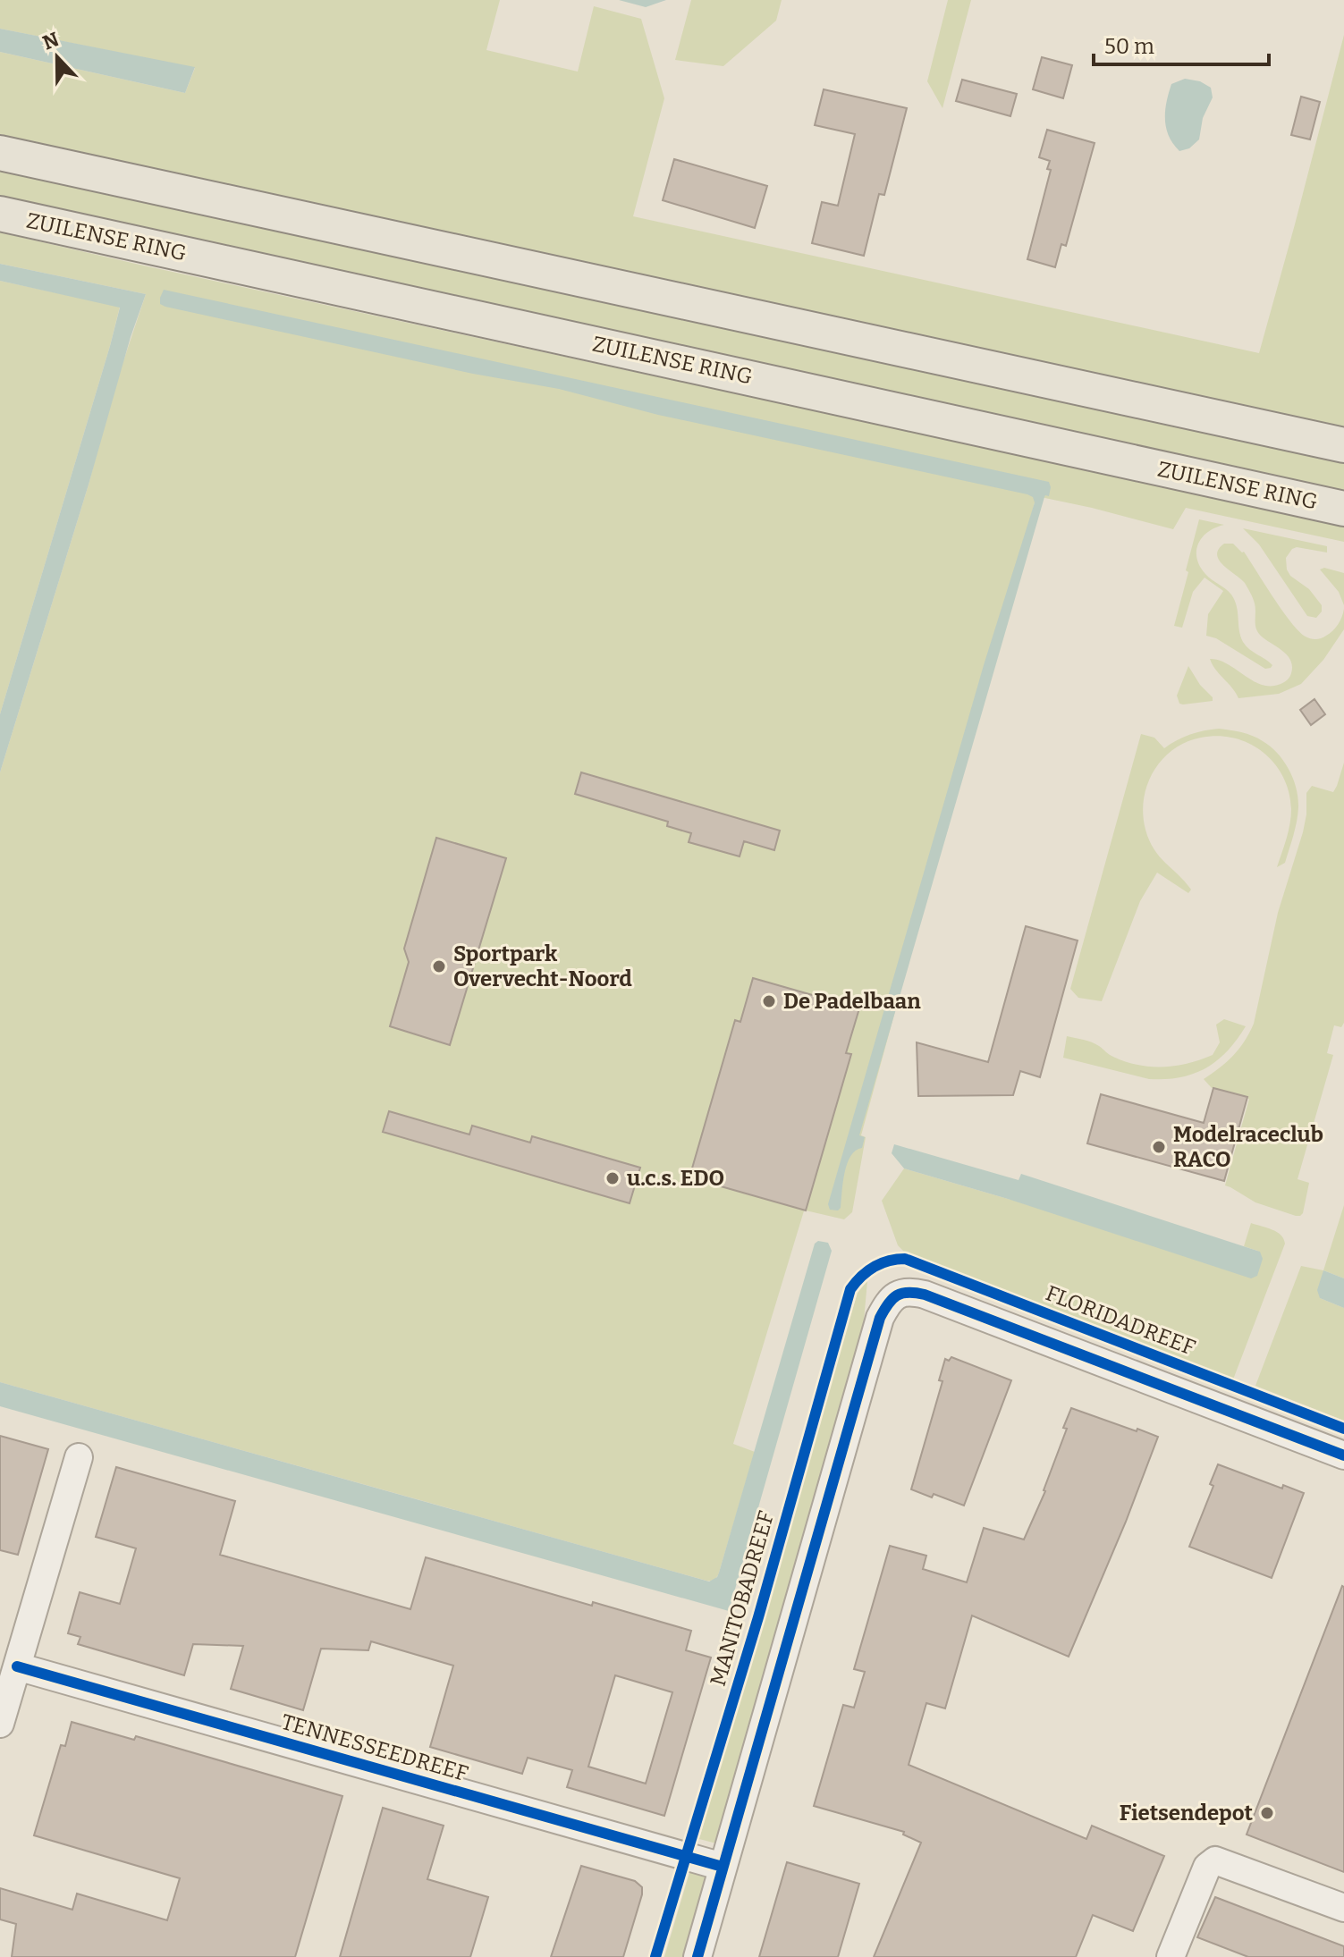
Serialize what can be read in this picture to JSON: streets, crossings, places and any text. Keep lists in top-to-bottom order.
{
  "streets": {
    "main road": ["ZUILENSE RING"],
    "street": ["TENNESSEEDREEF"],
    "cycle path": ["FLORIDADREEF"]
  },
  "places": [
    "Sportpark Overvecht-Noord",
    "De Padelbaan",
    "Modelraceclub RACO",
    "u.c.s. EDO",
    "Fietsendepot"
  ],
  "scale_bar": "50 m",
  "north": "top"
}
